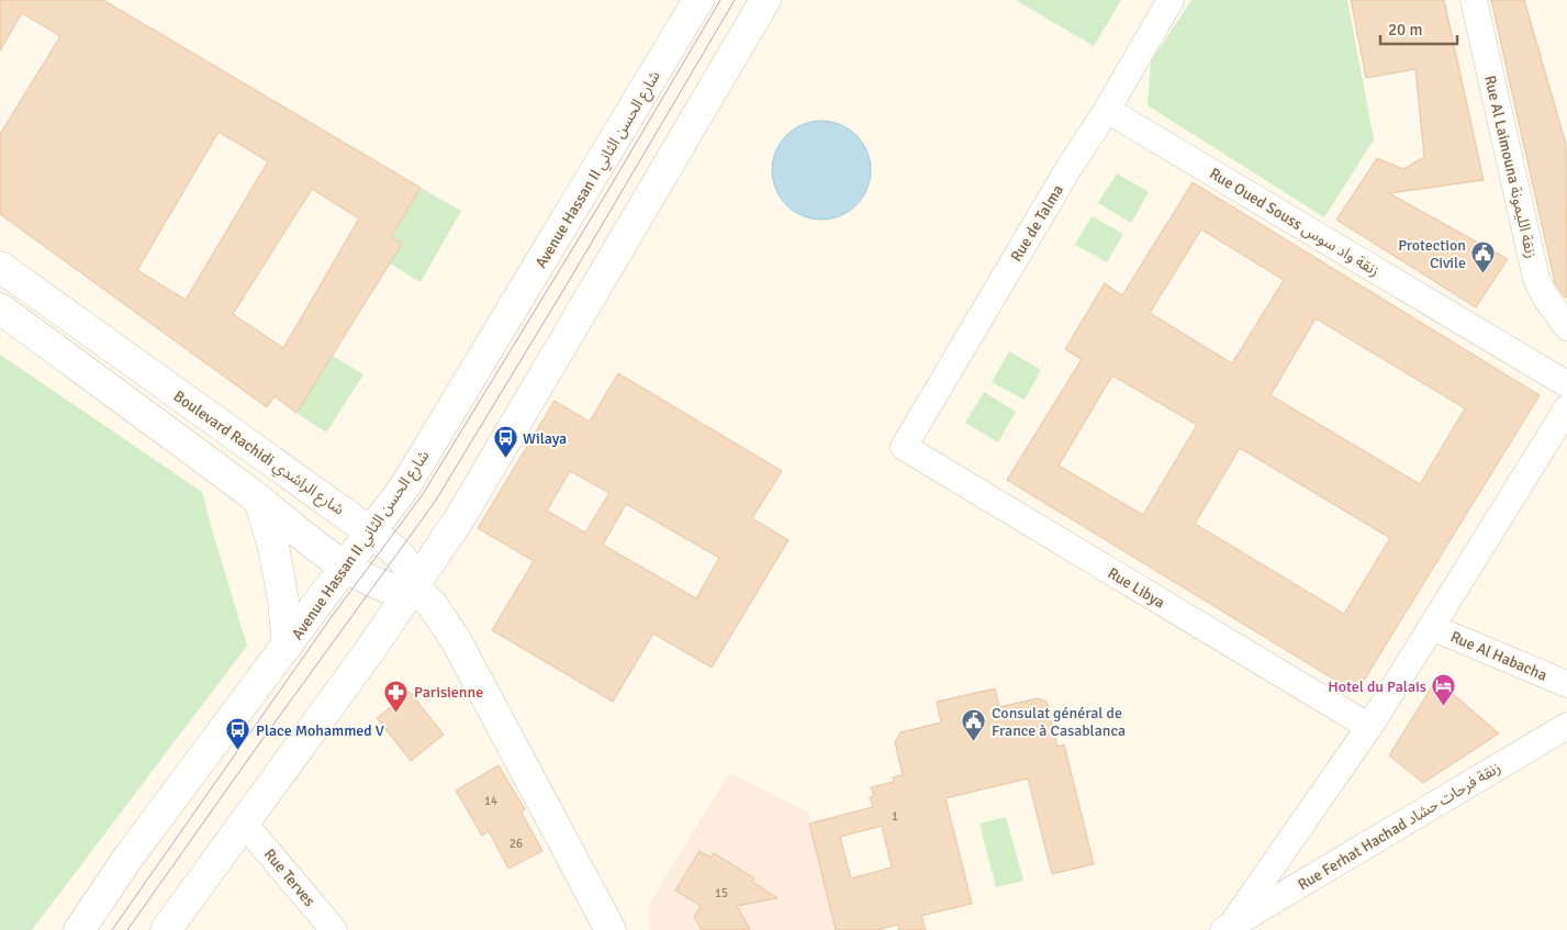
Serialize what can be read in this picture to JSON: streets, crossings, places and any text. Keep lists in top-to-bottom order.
{
  "streets": {
    "main road": ["Avenue Hassan II شارع الحسن الثاني", "Boulevard Rachidi شارع الراشدي"],
    "street": [
      "Rue Al Laimouna زنقة الليمونة",
      "Rue Oued Souss زنقة واد سوس",
      "Rue de Talma",
      "Rue Libya",
      "Rue Al Habacha",
      "Rue Ferhat Hachad زنقة فرحات حشاد",
      "Rue Terves"
    ]
  },
  "crossings": [
    ["Avenue Hassan II شارع الحسن الثاني", "Boulevard Rachidi شارع الراشدي"],
    ["Rue Oued Souss زنقة واد سوس", "Rue de Talma"],
    ["Rue de Talma", "Rue Libya"]
  ],
  "places": {
    "public building": ["Protection Civile", "Consulat général de France à Casablanca"],
    "bus stop": ["Wilaya", "Place Mohammed V"],
    "hotel": ["Hotel du Palais"],
    "pharmacy": ["Parisienne"]
  },
  "house_numbers": [
    "14",
    "1",
    "26",
    "15"
  ],
  "scale_bar": "20 m"
}
